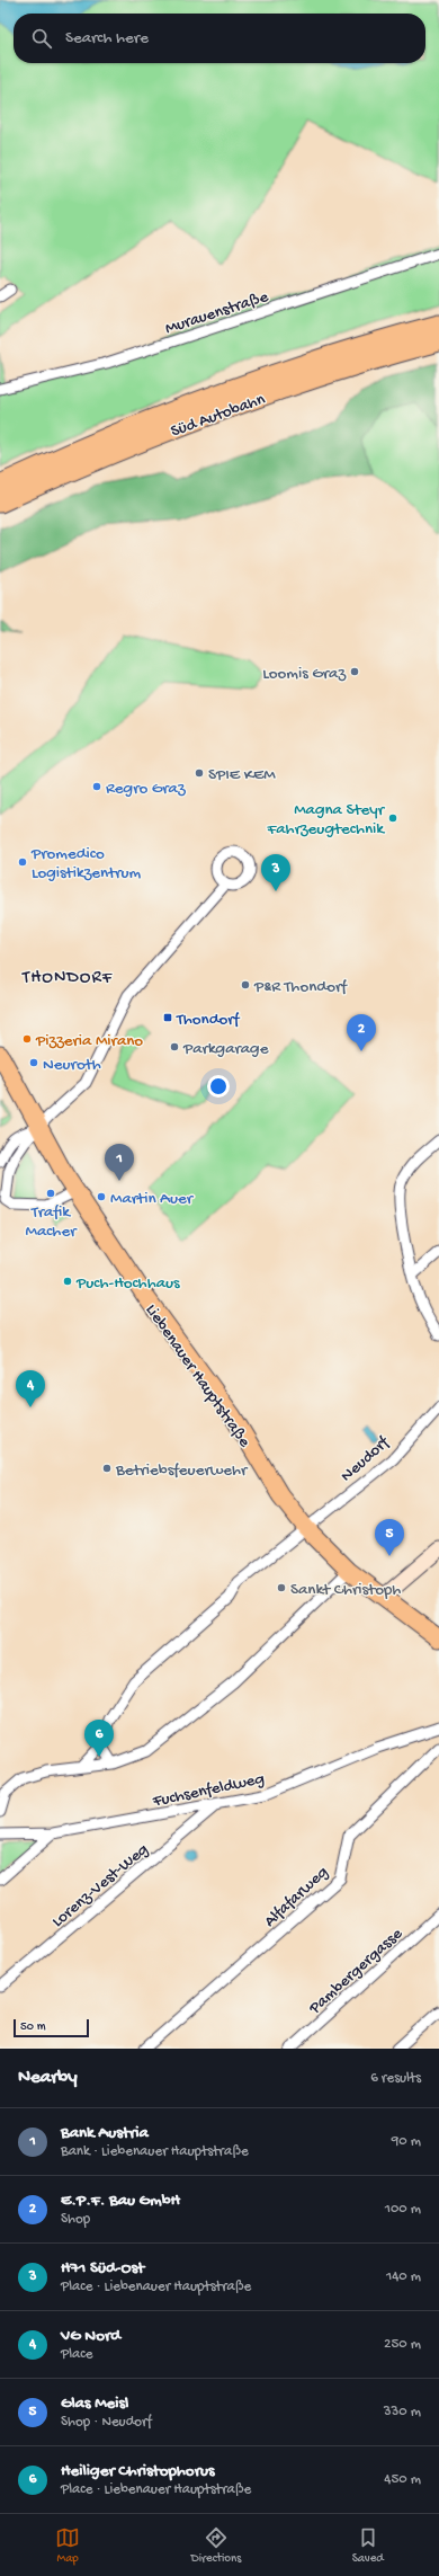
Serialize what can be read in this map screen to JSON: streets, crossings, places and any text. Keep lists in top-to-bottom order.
{
  "streets": {
    "highway": ["Süd Autobahn"],
    "main road": ["Liebenauer Hauptstraße"],
    "street": [
      "Murauenstraße",
      "Neudorf",
      "Fuchsenfeldweg",
      "Lorenz-Vest-Weg",
      "Alfafarweg",
      "Pambergergasse"
    ]
  },
  "crossings": [
    ["Liebenauer Hauptstraße", "Neudorf"],
    ["Fuchsenfeldweg", "Lorenz-Vest-Weg"]
  ],
  "districts": ["THONDORF"],
  "places": {
    "other": [
      "Loomis Graz",
      "SPIE KEM",
      "Regro Graz",
      "Magna Steyr Fahrzeugtechnik",
      "Promedico Logistikzentrum",
      "P&R Thondorf",
      "Pizzeria Mirano",
      "Parkgarage",
      "Neuroth",
      "Trafik Macher",
      "Martin Auer",
      "Puch-Hochhaus",
      "Betriebsfeuerwehr",
      "Sankt Christoph"
    ],
    "transit": ["Thondorf"]
  },
  "scale_bar": "50 m",
  "page": {
    "search": "Search here",
    "pins": [
      "3",
      "2",
      "1",
      "4",
      "5",
      "6"
    ],
    "scale": "50 m",
    "heading": ["Nearby", "6 results"],
    "list": [
      {
        "mark": "1",
        "name": "Bank Austria",
        "note": "Bank · Liebenauer Hauptstraße",
        "value": "90 m"
      },
      {
        "mark": "2",
        "name": "E.P.F. Bau GmbH",
        "note": "Shop",
        "value": "100 m"
      },
      {
        "mark": "3",
        "name": "H71 Süd-Ost",
        "note": "Place · Liebenauer Hauptstraße",
        "value": "140 m"
      },
      {
        "mark": "4",
        "name": "VG Nord",
        "note": "Place",
        "value": "250 m"
      },
      {
        "mark": "5",
        "name": "Glas Meisl",
        "note": "Shop · Neudorf",
        "value": "330 m"
      },
      {
        "mark": "6",
        "name": "Heiliger Christophorus",
        "note": "Place · Liebenauer Hauptstraße",
        "value": "450 m"
      }
    ],
    "nav": ["Map", "Directions", "Saved"]
  }
}
